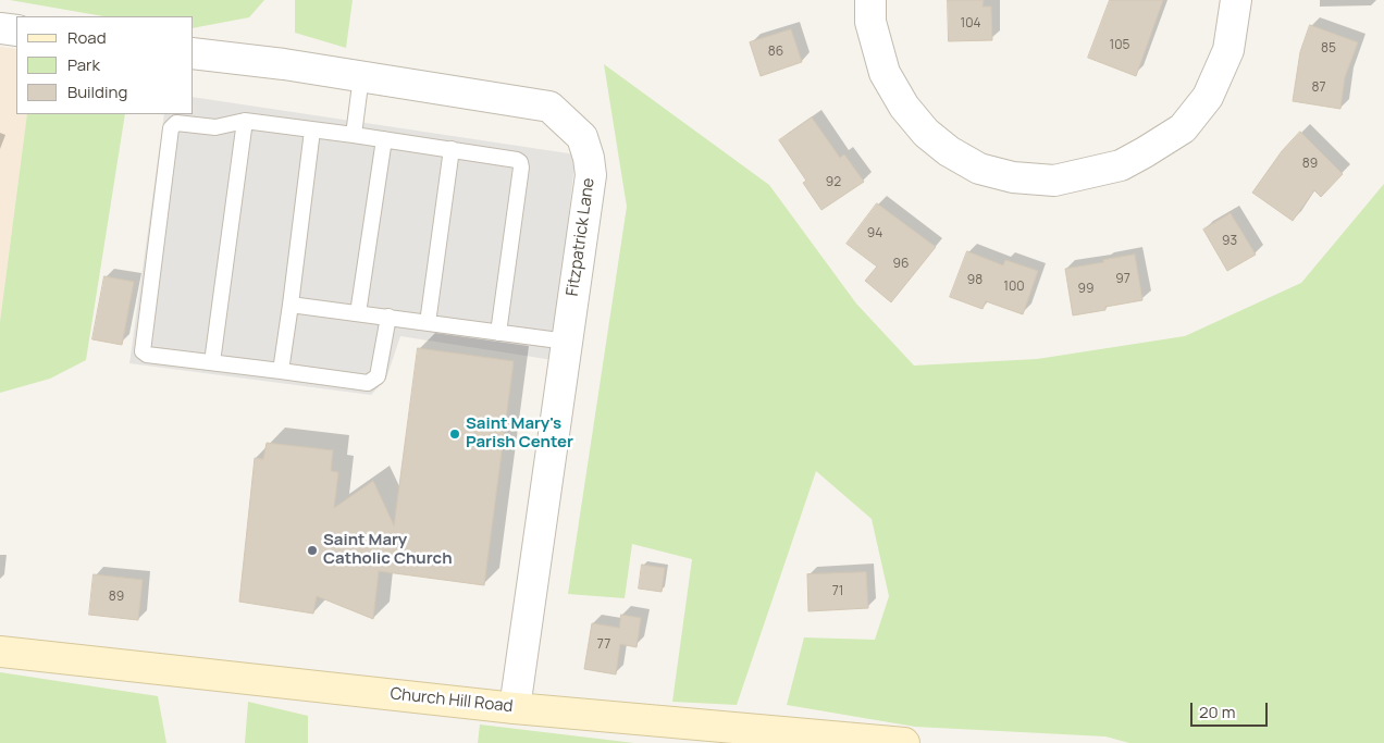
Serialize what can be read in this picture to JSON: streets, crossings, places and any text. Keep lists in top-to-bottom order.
{
  "streets": {
    "street": ["Fitzpatrick Lane", "Church Hill Road"]
  },
  "crossings": [
    ["Fitzpatrick Lane", "Church Hill Road"]
  ],
  "places": ["Saint Mary's Parish Center", "Saint Mary Catholic Church"],
  "house_numbers": [
    "104",
    "105",
    "85",
    "86",
    "87",
    "89",
    "92",
    "94",
    "93",
    "96",
    "97",
    "98",
    "100",
    "99",
    "71",
    "89",
    "77"
  ],
  "legend": ["Road", "Park", "Building"],
  "scale_bar": "20 m"
}
